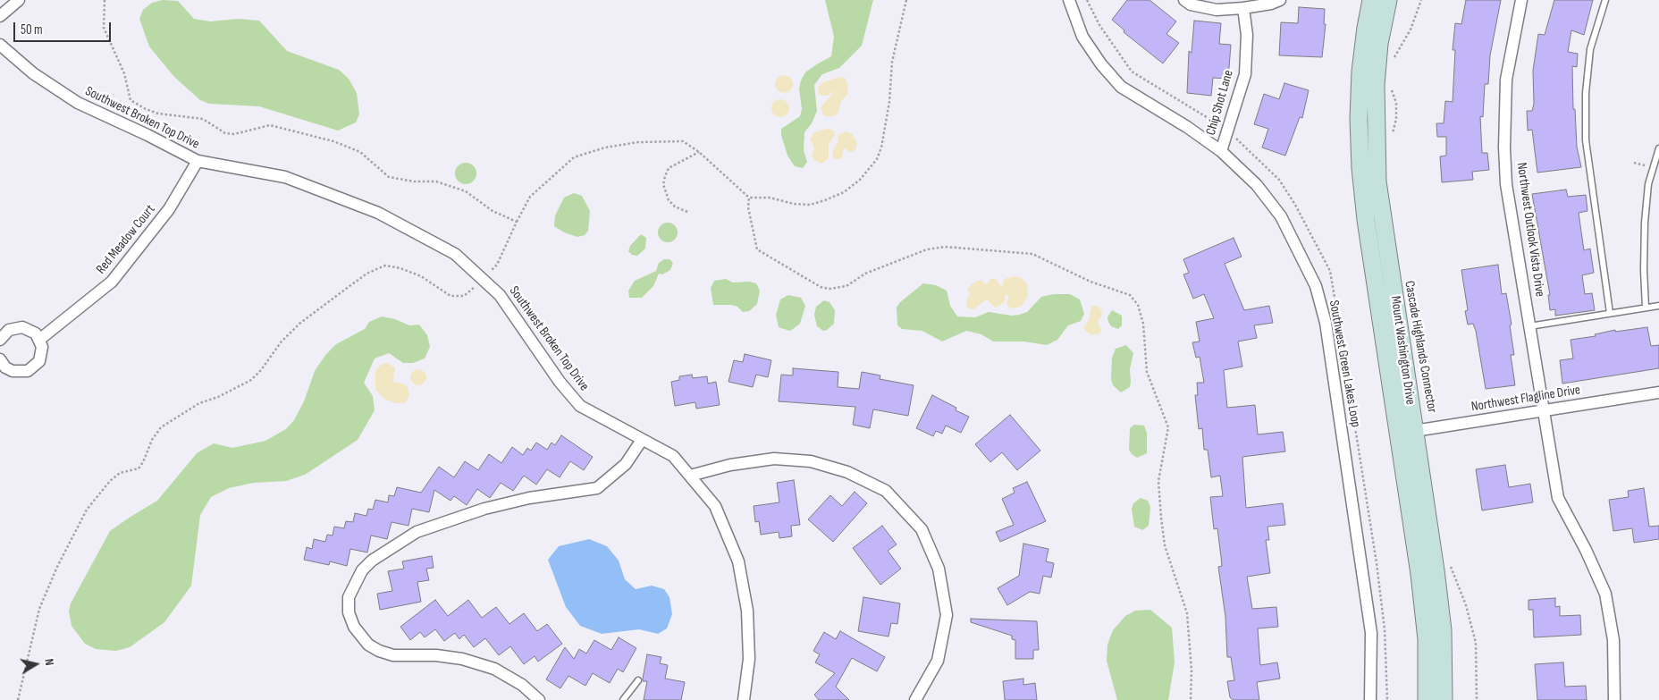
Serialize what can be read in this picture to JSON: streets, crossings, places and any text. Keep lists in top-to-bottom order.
{
  "streets": {
    "main road": ["Mount Washington Drive"],
    "street": [
      "Chip Shot Lane",
      "Southwest Broken Top Drive",
      "Northwest Outlook Vista Drive",
      "Red Meadow Court",
      "Southwest Green Lakes Loop",
      "Northwest Flagline Drive"
    ]
  },
  "crossings": [
    ["Chip Shot Lane", "Southwest Green Lakes Loop"],
    ["Southwest Broken Top Drive", "Red Meadow Court"],
    ["Northwest Outlook Vista Drive", "Northwest Flagline Drive"],
    ["Mount Washington Drive", "Northwest Flagline Drive"]
  ],
  "scale_bar": "50 m",
  "north": "right"
}
